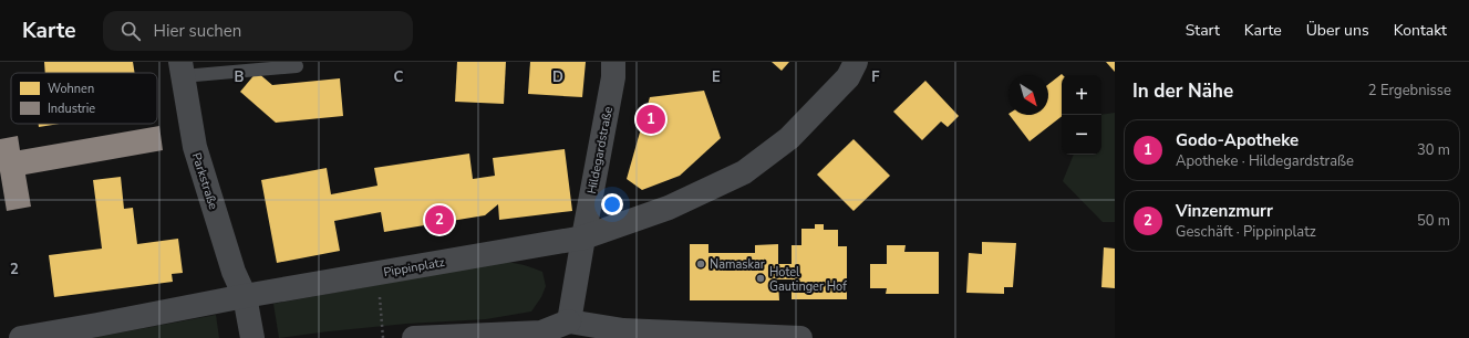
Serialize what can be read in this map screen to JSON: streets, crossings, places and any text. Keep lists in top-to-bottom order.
{
  "streets": {
    "street": ["Hildegardstraße", "Parkstraße", "Pippinplatz"]
  },
  "crossings": [
    ["Hildegardstraße", "Pippinplatz"],
    ["Parkstraße", "Pippinplatz"]
  ],
  "places": ["Namaskar", "Hotel Gautinger Hof"],
  "legend": ["Wohnen", "Industrie"],
  "north": "bottom right",
  "page": {
    "header": "Karte",
    "search": "Hier suchen",
    "nav": [
      "Start",
      "Karte",
      "Über uns",
      "Kontakt"
    ],
    "heading": ["In der Nähe", "2 Ergebnisse"],
    "map_buttons": ["+", "−"],
    "pins": ["1", "2"],
    "list": [
      {
        "mark": "1",
        "name": "Godo-Apotheke",
        "note": "Apotheke · Hildegardstraße",
        "value": "30 m"
      },
      {
        "mark": "2",
        "name": "Vinzenzmurr",
        "note": "Geschäft · Pippinplatz",
        "value": "50 m"
      }
    ]
  },
  "grid": {
    "columns": [
      "B",
      "C",
      "D",
      "E",
      "F"
    ],
    "rows": ["2"]
  }
}
